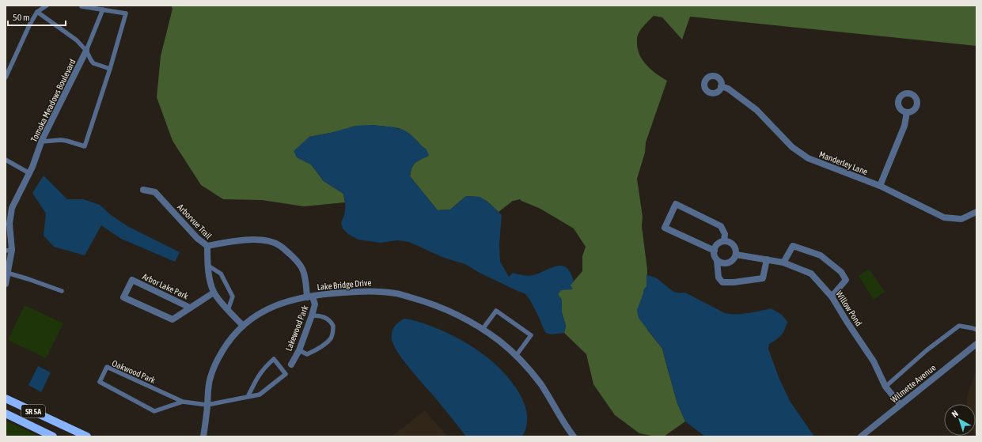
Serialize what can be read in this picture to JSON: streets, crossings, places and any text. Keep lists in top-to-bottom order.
{
  "streets": {
    "main road": ["SR 5A"],
    "street": [
      "Tomoka Meadows Boulevard",
      "Manderley Lane",
      "Arborvue Trail",
      "Lake Bridge Drive",
      "Arbor Lake Park",
      "Willow Pond",
      "Lakewood Park",
      "Wilmette Avenue"
    ],
    "lane": ["Oakwood Park"]
  },
  "crossings": [
    ["Arborvue Trail", "Lake Bridge Drive"],
    ["Arborvue Trail", "Arbor Lake Park"],
    ["Arborvue Trail", "Lakewood Park"],
    ["Lake Bridge Drive", "Lakewood Park"],
    ["Lake Bridge Drive", "Oakwood Park"],
    ["Willow Pond", "Wilmette Avenue"]
  ],
  "scale_bar": "50 m",
  "north": "top left"
}
